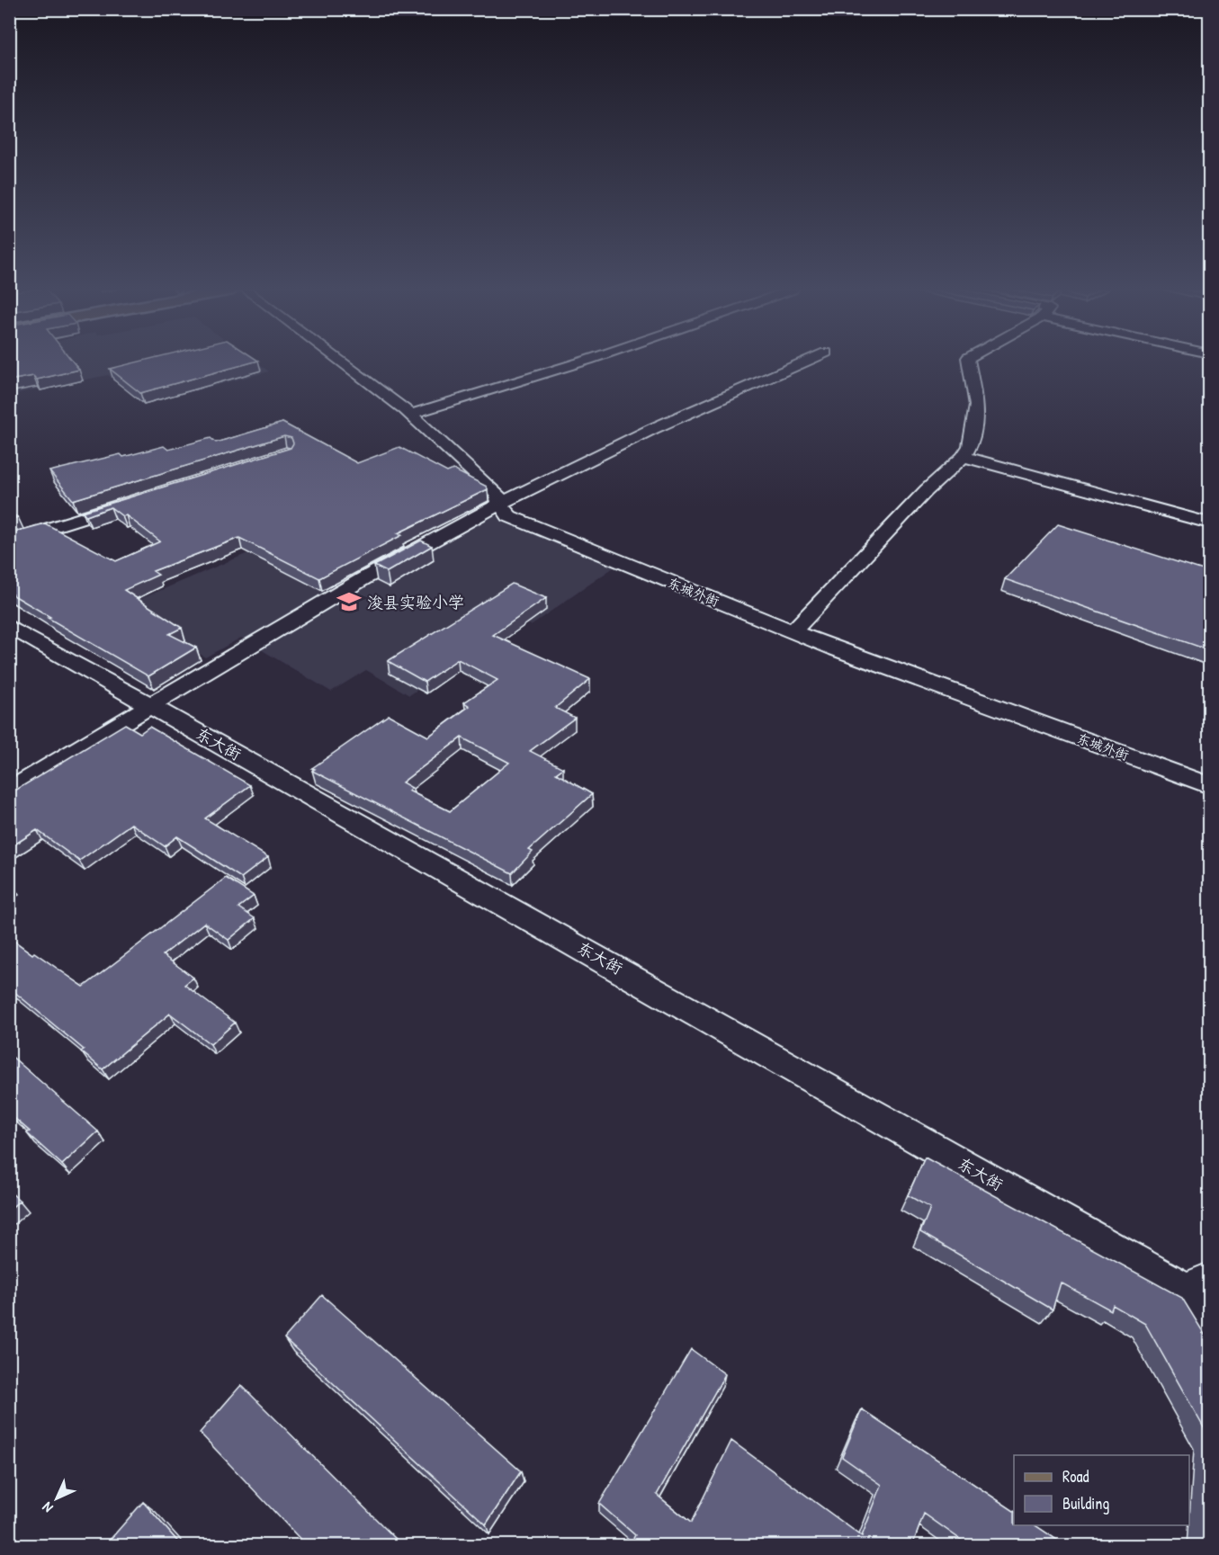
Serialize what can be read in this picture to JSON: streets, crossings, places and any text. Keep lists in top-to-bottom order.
{
  "streets": {
    "street": ["东城外街", "东大街"]
  },
  "places": {
    "school or university": ["浚县实验小学"]
  },
  "legend": ["Road", "Building"],
  "north": "bottom left"
}
